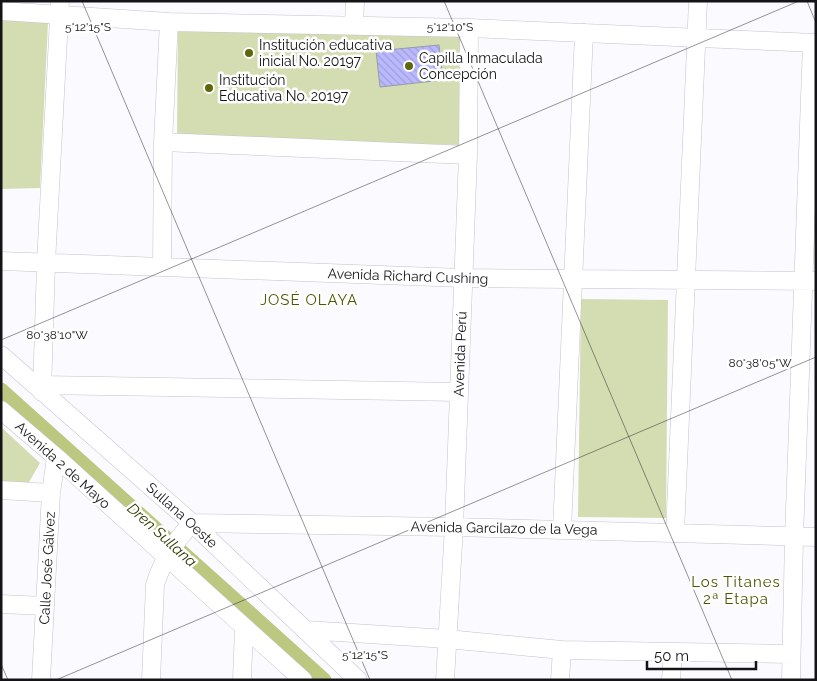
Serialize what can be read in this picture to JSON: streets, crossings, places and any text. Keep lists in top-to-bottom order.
{
  "streets": {
    "street": [
      "Avenida Richard Cushing",
      "Avenida Perú",
      "Avenida 2 de Mayo",
      "Sullana Oeste",
      "Avenida Garcilazo de la Vega",
      "Calle José Gálvez"
    ]
  },
  "crossings": [
    ["Avenida Richard Cushing", "Avenida Perú"],
    ["Avenida Perú", "Avenida Garcilazo de la Vega"],
    ["Avenida 2 de Mayo", "Calle José Gálvez"],
    ["Sullana Oeste", "Avenida Garcilazo de la Vega"]
  ],
  "districts": ["JOSÉ OLAYA", "Los Titanes 2ª Etapa"],
  "water": ["Dren Sullana"],
  "places": ["Institución educativa inicial No. 20197", "Capilla Inmaculada Concepción", "Institución Educativa No. 20197"],
  "scale_bar": "50 m",
  "coordinates": [
    "5°12'15\"S",
    "5°12'10\"S",
    "80°38'10\"W",
    "80°38'05\"W"
  ]
}
